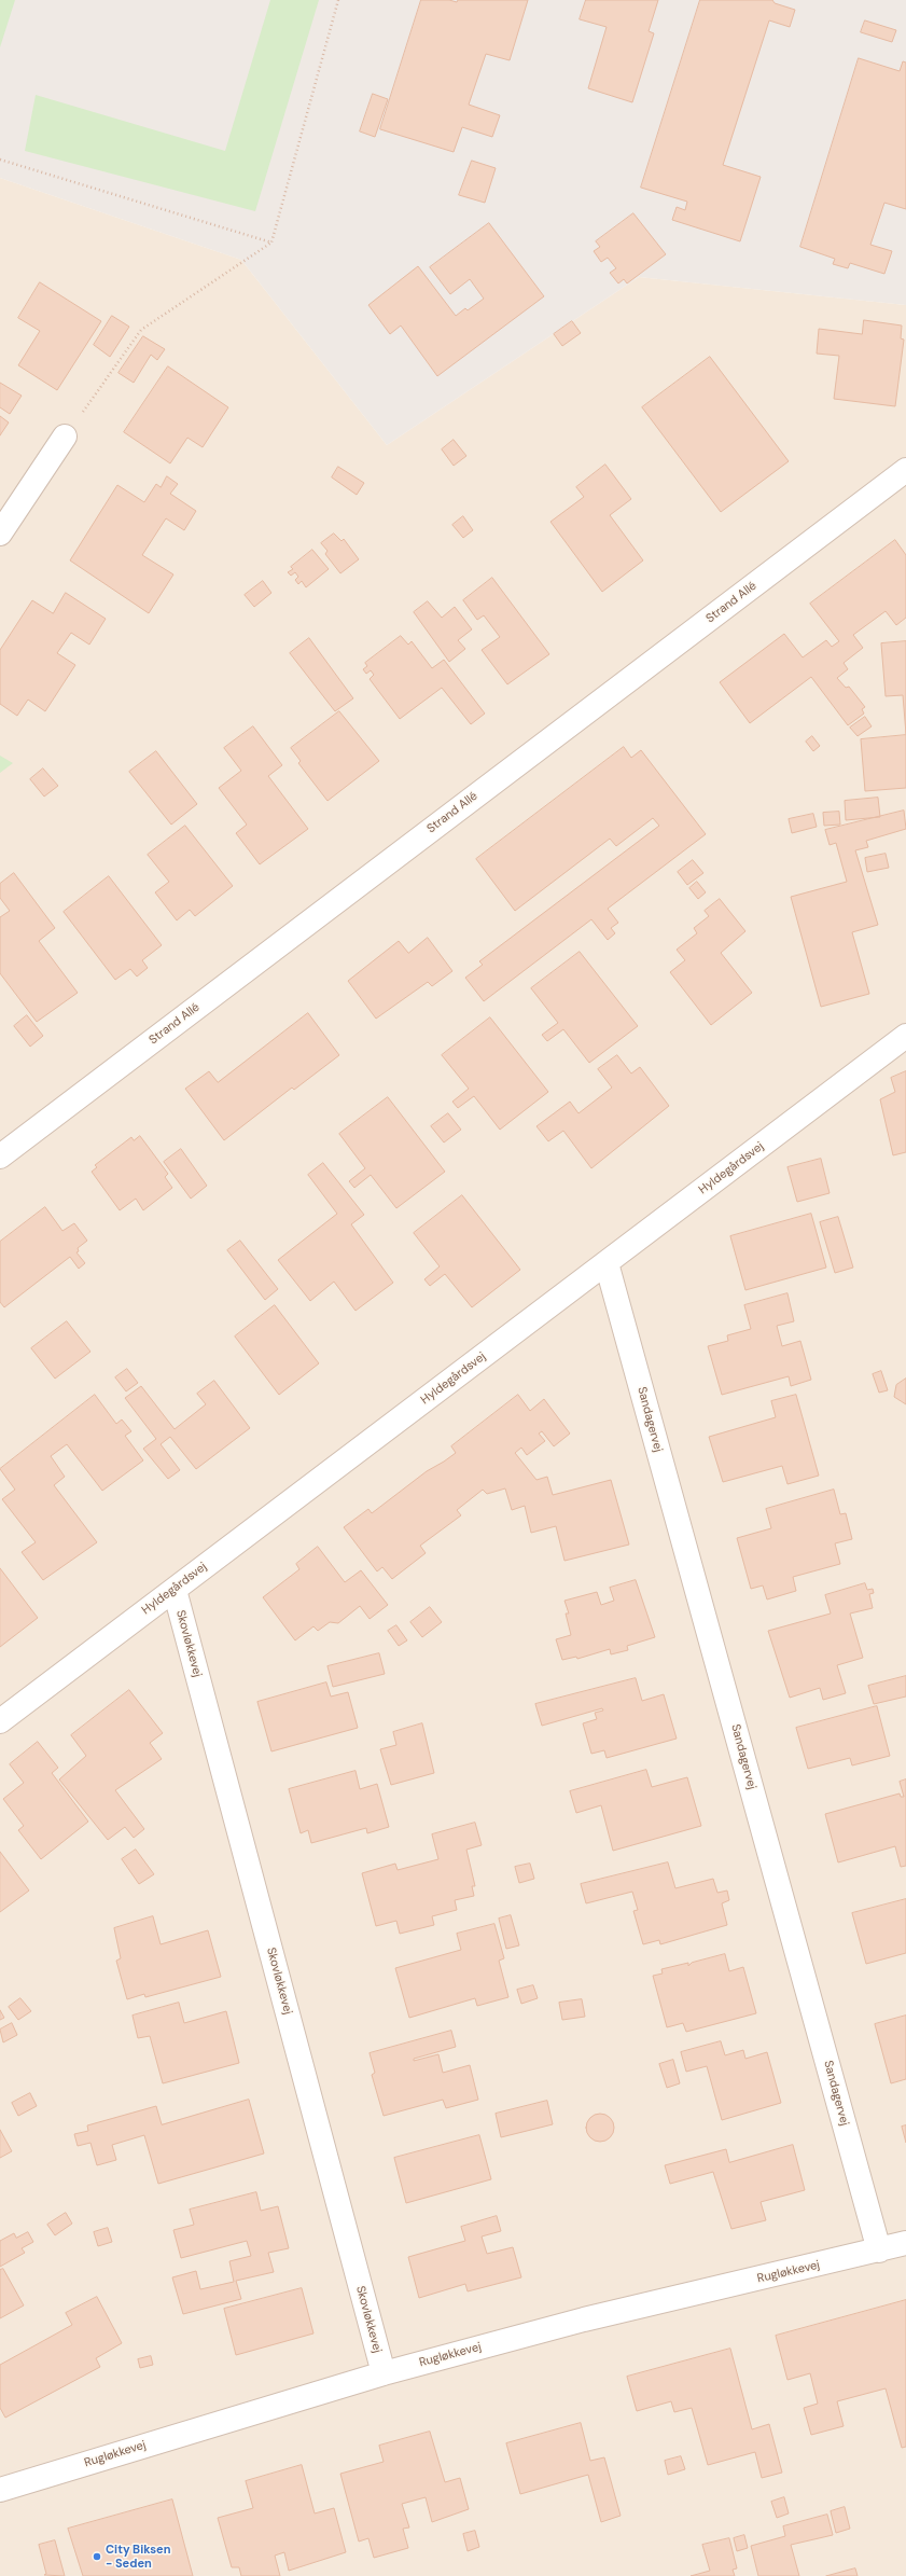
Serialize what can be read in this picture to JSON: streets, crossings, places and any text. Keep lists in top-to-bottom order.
{
  "streets": {
    "street": [
      "Strand Allé",
      "Hyldegårdsvej",
      "Sandagervej",
      "Skovløkkevej",
      "Rugløkkevej"
    ]
  },
  "crossings": [
    ["Hyldegårdsvej", "Sandagervej"],
    ["Hyldegårdsvej", "Skovløkkevej"],
    ["Sandagervej", "Rugløkkevej"],
    ["Skovløkkevej", "Rugløkkevej"]
  ],
  "places": ["City Biksen - Seden"]
}
